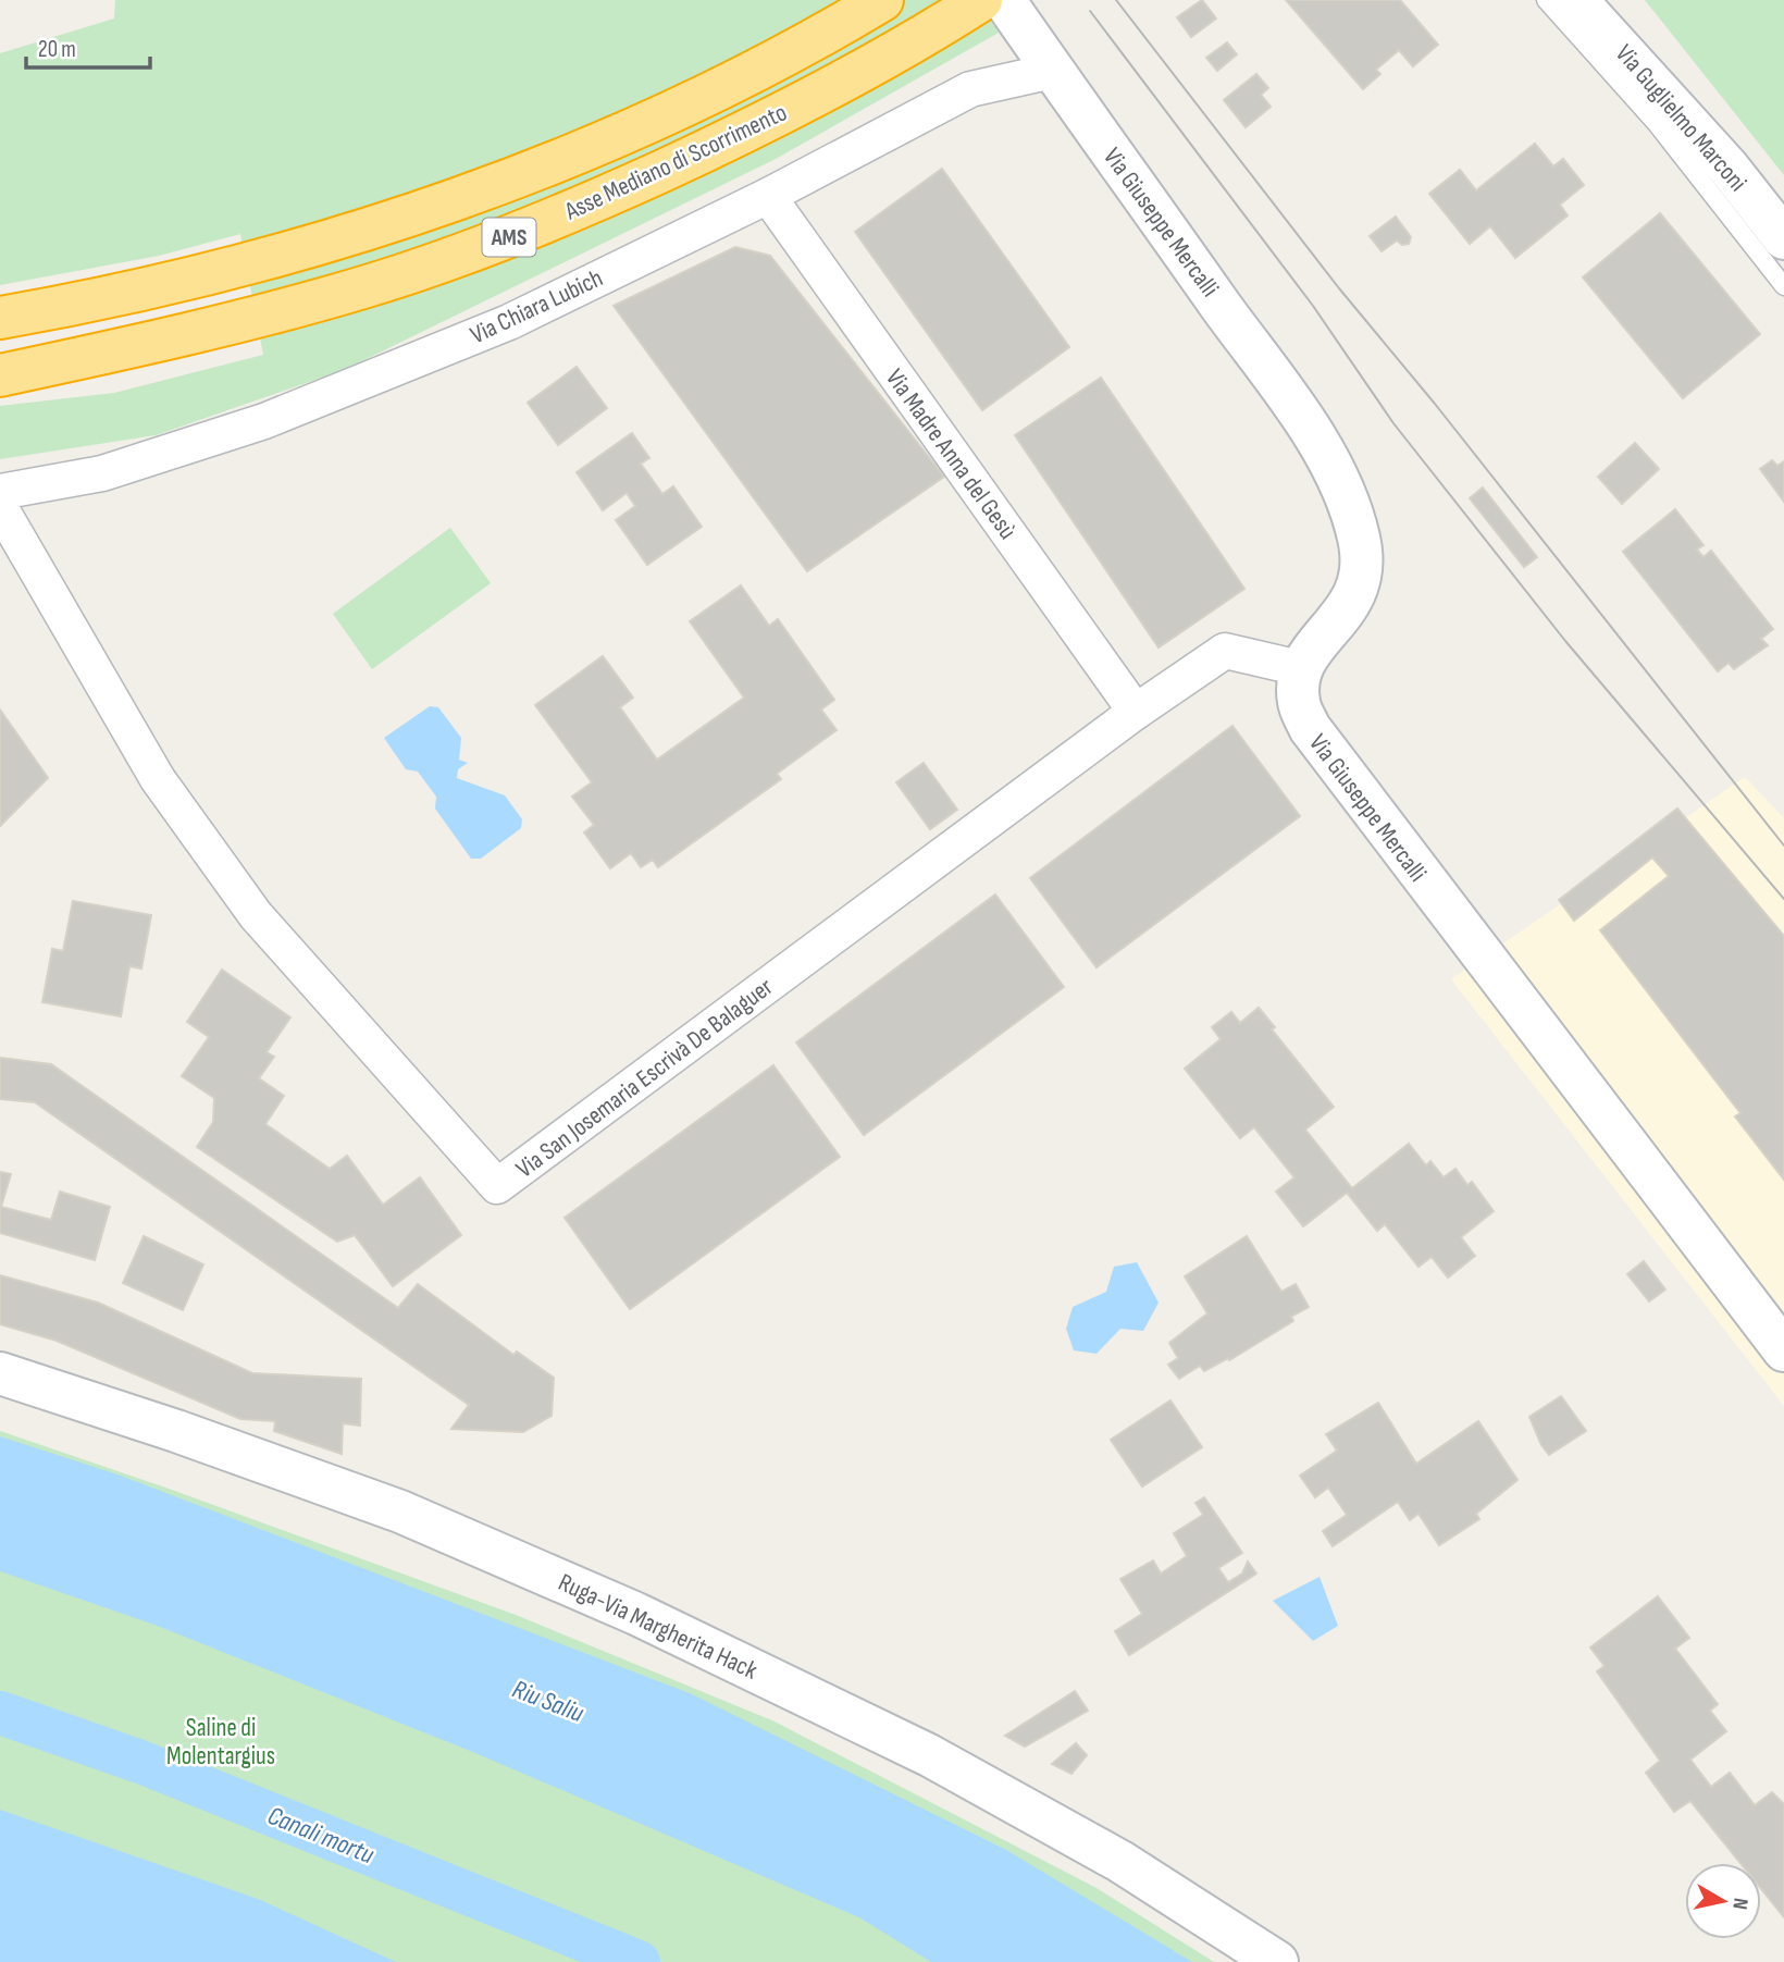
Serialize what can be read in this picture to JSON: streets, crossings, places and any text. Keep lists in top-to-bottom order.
{
  "streets": {
    "highway": ["Asse Mediano di Scorrimento", "AMS"],
    "main road": ["Via Guglielmo Marconi", "Via Giuseppe Mercalli", "Ruga-Via Margherita Hack"],
    "street": ["Via Chiara Lubich", "Via Madre Anna del Gesù", "Via San Josemaria Escrivà De Balaguer"]
  },
  "crossings": [
    ["Via Giuseppe Mercalli", "Via Chiara Lubich"],
    ["Via Giuseppe Mercalli", "Via San Josemaria Escrivà De Balaguer"],
    ["Via Chiara Lubich", "Via Madre Anna del Gesù"],
    ["Via Madre Anna del Gesù", "Via San Josemaria Escrivà De Balaguer"]
  ],
  "water": ["Riu Saliu", "Canali mortu"],
  "parks": ["Saline di Molentargius"],
  "scale_bar": "20 m",
  "north": "right"
}
